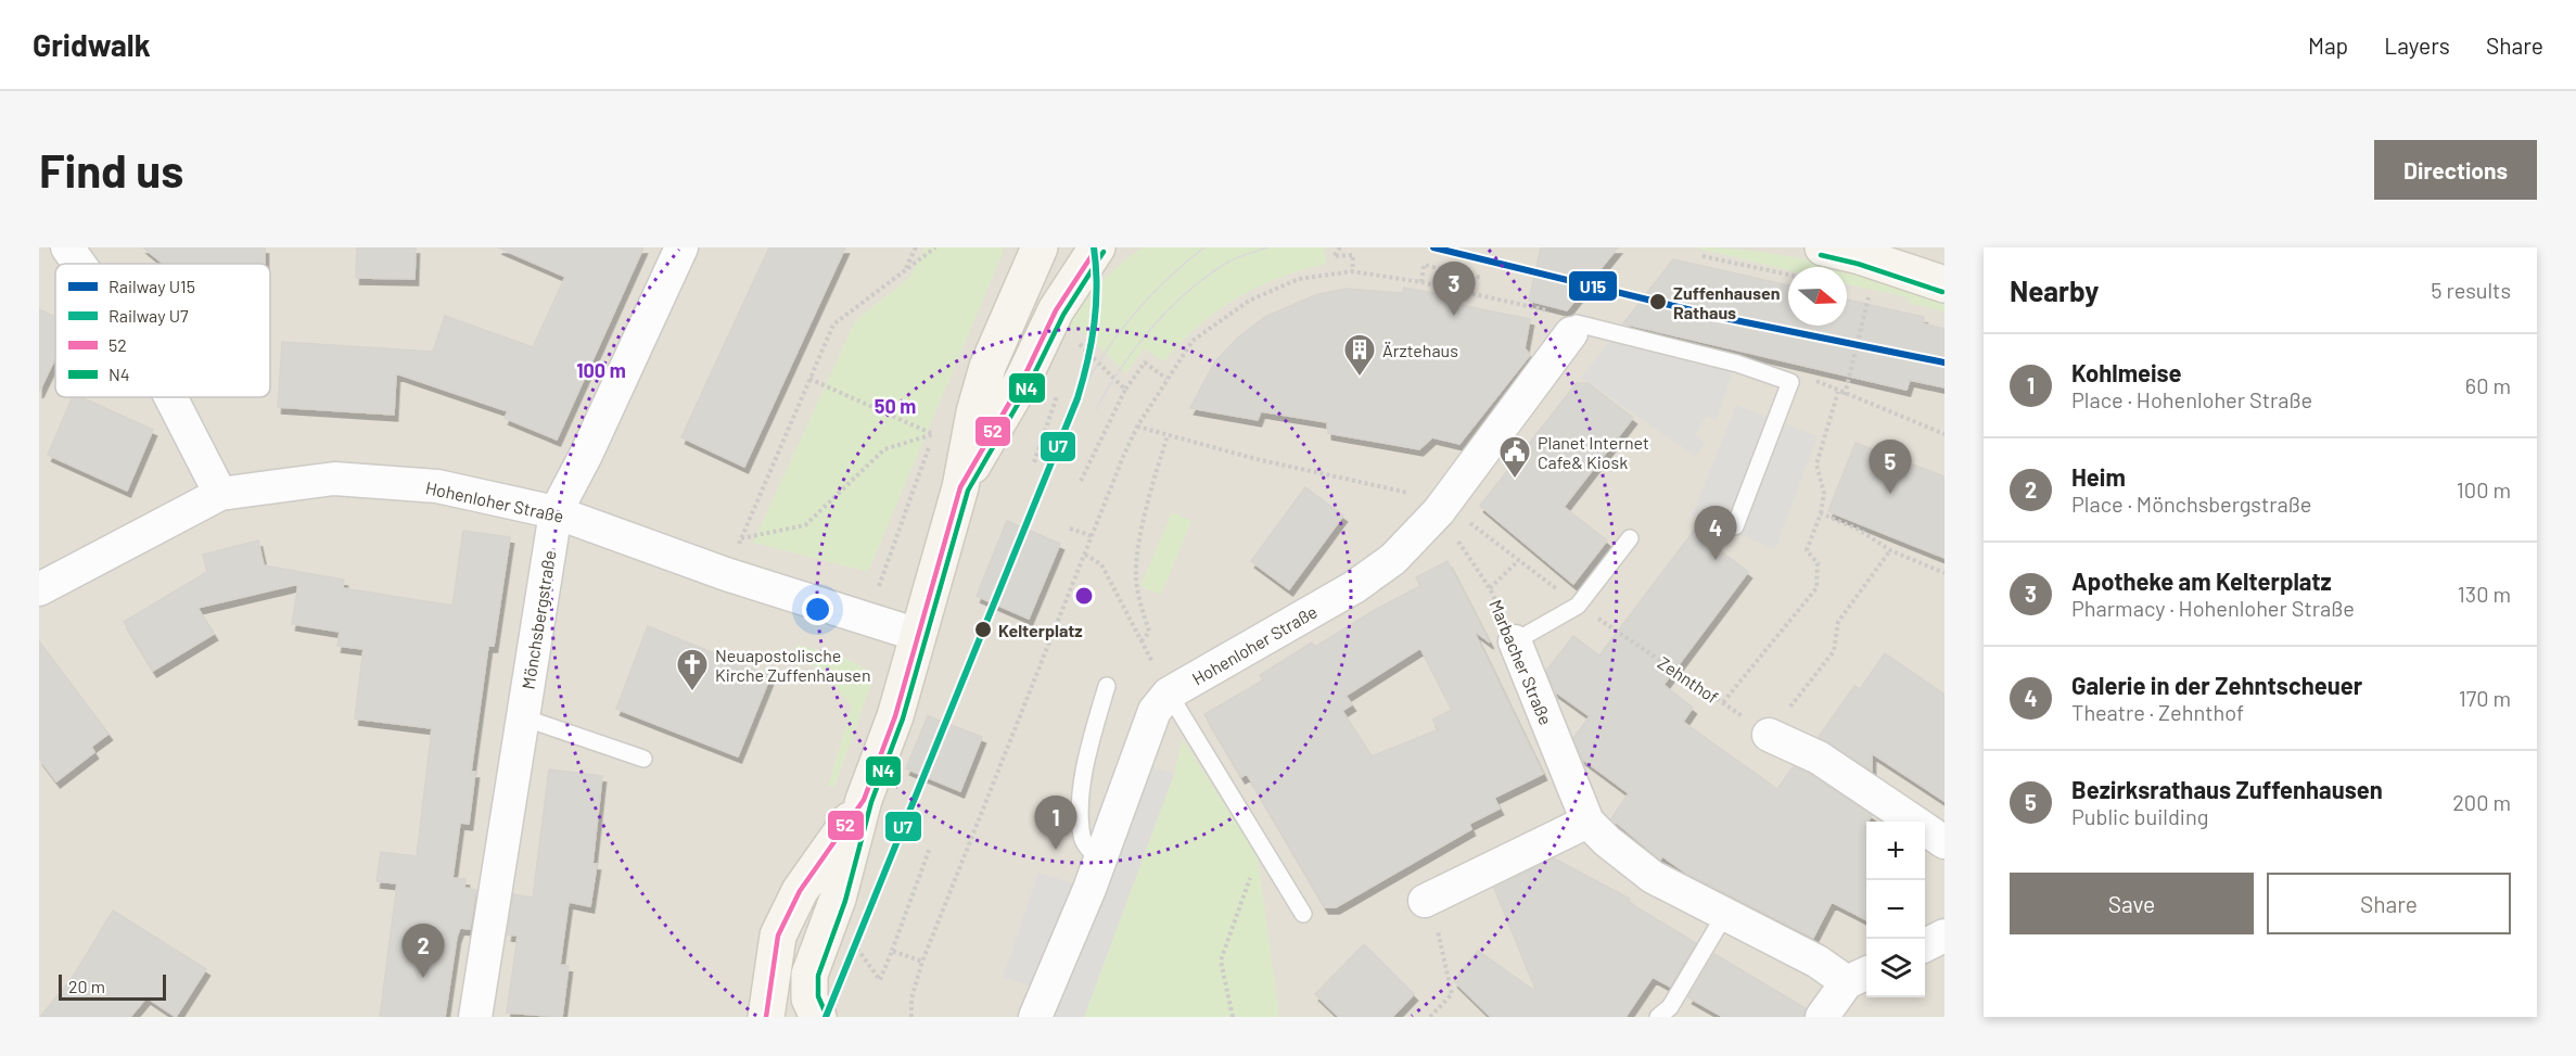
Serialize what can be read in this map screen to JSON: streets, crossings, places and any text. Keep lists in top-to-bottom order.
{
  "streets": {
    "street": ["Hohenloher Straße", "Mönchsbergstraße", "Marbacher Straße"],
    "path": ["Zehnthof"]
  },
  "crossings": [
    ["Hohenloher Straße", "Mönchsbergstraße"],
    ["Hohenloher Straße", "Marbacher Straße"],
    ["Hohenloher Straße", "Zehnthof"],
    ["Marbacher Straße", "Zehnthof"]
  ],
  "places": {
    "other": ["Zuffenhausen Rathaus", "Kelterplatz"],
    "building": ["Ärztehaus"],
    "public building": ["Planet Internet Cafe& Kiosk"],
    "church": ["Neuapostolische Kirche Zuffenhausen"]
  },
  "lines": [
    "rail line U15",
    "rail line U7",
    "transit line 52",
    "transit line N4"
  ],
  "legend": [
    "Railway U15",
    "Railway U7",
    "52",
    "N4"
  ],
  "scale_bar": "20 m",
  "north": "right",
  "page": {
    "header": "Gridwalk",
    "nav": ["Map", "Layers", "Share"],
    "buttons": [
      "Directions",
      ["Save", "Share"]
    ],
    "title": "Find us",
    "heading": ["Nearby", "5 results"],
    "pins": [
      "3",
      "5",
      "4",
      "1",
      "2"
    ],
    "list": [
      {
        "mark": "1",
        "name": "Kohlmeise",
        "note": "Place · Hohenloher Straße",
        "value": "60 m"
      },
      {
        "mark": "2",
        "name": "Heim",
        "note": "Place · Mönchsbergstraße",
        "value": "100 m"
      },
      {
        "mark": "3",
        "name": "Apotheke am Kelterplatz",
        "note": "Pharmacy · Hohenloher Straße",
        "value": "130 m"
      },
      {
        "mark": "4",
        "name": "Galerie in der Zehntscheuer",
        "note": "Theatre · Zehnthof",
        "value": "170 m"
      },
      {
        "mark": "5",
        "name": "Bezirksrathaus Zuffenhausen",
        "note": "Public building",
        "value": "200 m"
      }
    ],
    "map_buttons": ["+", "−"],
    "scale": "20 m"
  },
  "rings": ["100 m", "50 m"]
}
